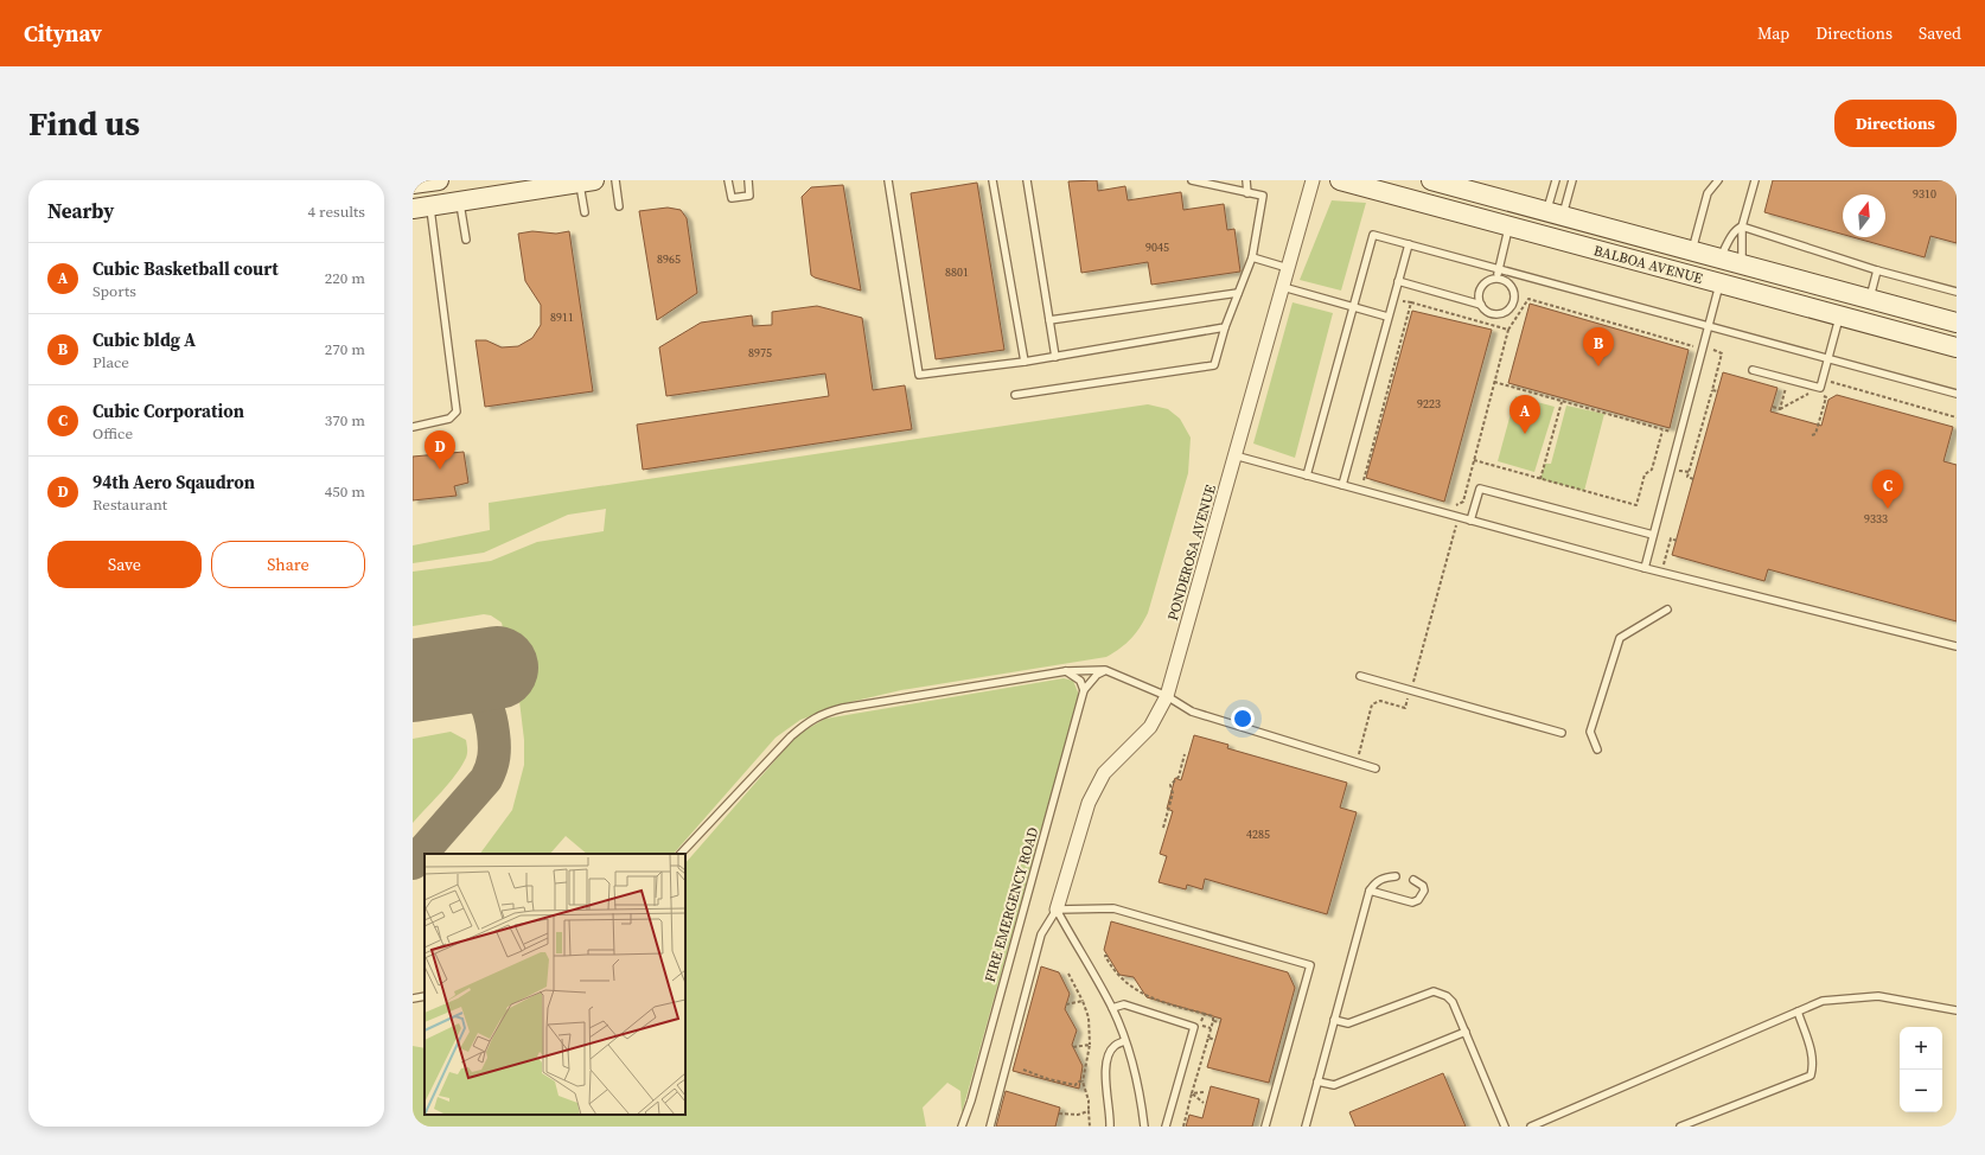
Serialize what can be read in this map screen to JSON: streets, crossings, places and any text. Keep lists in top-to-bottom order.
{
  "streets": {
    "main road": ["BALBOA AVENUE"],
    "street": ["PONDEROSA AVENUE"],
    "lane": ["FIRE EMERGENCY ROAD"]
  },
  "house_numbers": [
    "9310",
    "9045",
    "8965",
    "8801",
    "8911",
    "8975",
    "9223",
    "9333",
    "4285"
  ],
  "north": "top",
  "page": {
    "header": "Citynav",
    "nav": ["Map", "Directions", "Saved"],
    "buttons": [
      "Directions",
      ["Save", "Share"]
    ],
    "title": "Find us",
    "heading": ["Nearby", "4 results"],
    "list": [
      {
        "mark": "A",
        "name": "Cubic Basketball court",
        "note": "Sports",
        "value": "220 m"
      },
      {
        "mark": "B",
        "name": "Cubic bldg A",
        "note": "Place",
        "value": "270 m"
      },
      {
        "mark": "C",
        "name": "Cubic Corporation",
        "note": "Office",
        "value": "370 m"
      },
      {
        "mark": "D",
        "name": "94th Aero Sqaudron",
        "note": "Restaurant",
        "value": "450 m"
      }
    ],
    "pins": [
      "B",
      "A",
      "D",
      "C"
    ],
    "map_buttons": ["+", "−"]
  }
}
